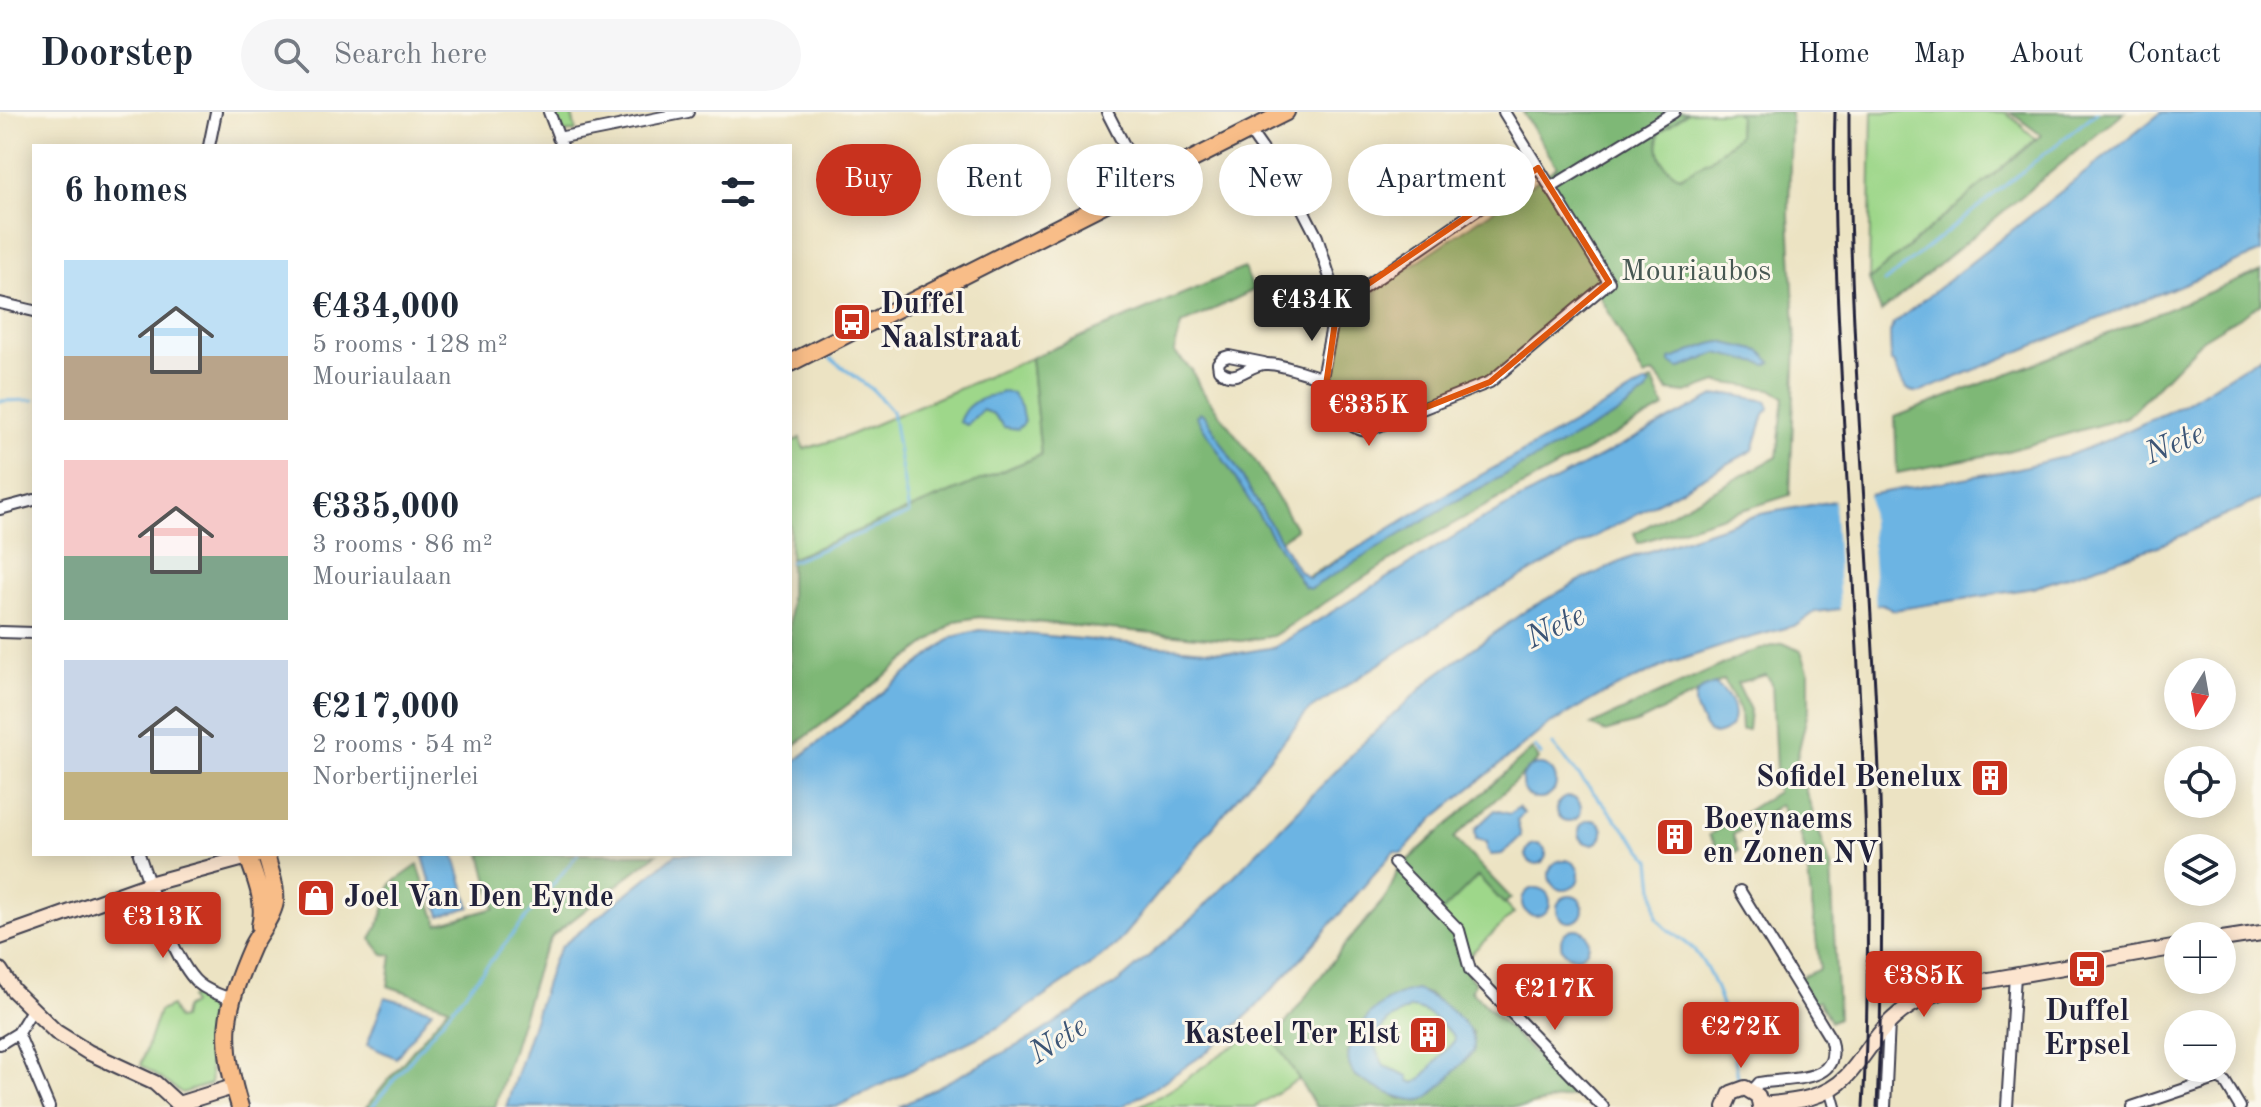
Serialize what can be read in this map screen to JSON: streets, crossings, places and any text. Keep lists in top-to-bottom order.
{
  "water": ["Nete"],
  "parks": ["Mouriaubos"],
  "places": {
    "bus stop": ["Duffel Naalstraat", "Duffel Erpsel"],
    "building": ["Sofidel Benelux", "Boeynaems en Zonen NV", "Kasteel Ter Elst"],
    "shop": ["Joel Van Den Eynde"]
  },
  "north": "bottom",
  "page": {
    "header": "Doorstep",
    "search": "Search here",
    "nav": [
      "Home",
      "Map",
      "About",
      "Contact"
    ],
    "chip": [
      "Buy",
      "Rent",
      "Filters",
      "New",
      "Apartment"
    ],
    "heading": "6 homes",
    "list": [
      {
        "name": "€434,000",
        "note": "5 rooms · 128 m² · Mouriaulaan"
      },
      {
        "name": "€335,000",
        "note": "3 rooms · 86 m² · Mouriaulaan"
      },
      {
        "name": "€217,000",
        "note": "2 rooms · 54 m² · Norbertijnerlei"
      }
    ],
    "price": [
      "€434K",
      "€335K",
      "€313K",
      "€385K",
      "€217K",
      "€272K"
    ],
    "map_buttons": ["+", "−"]
  }
}
